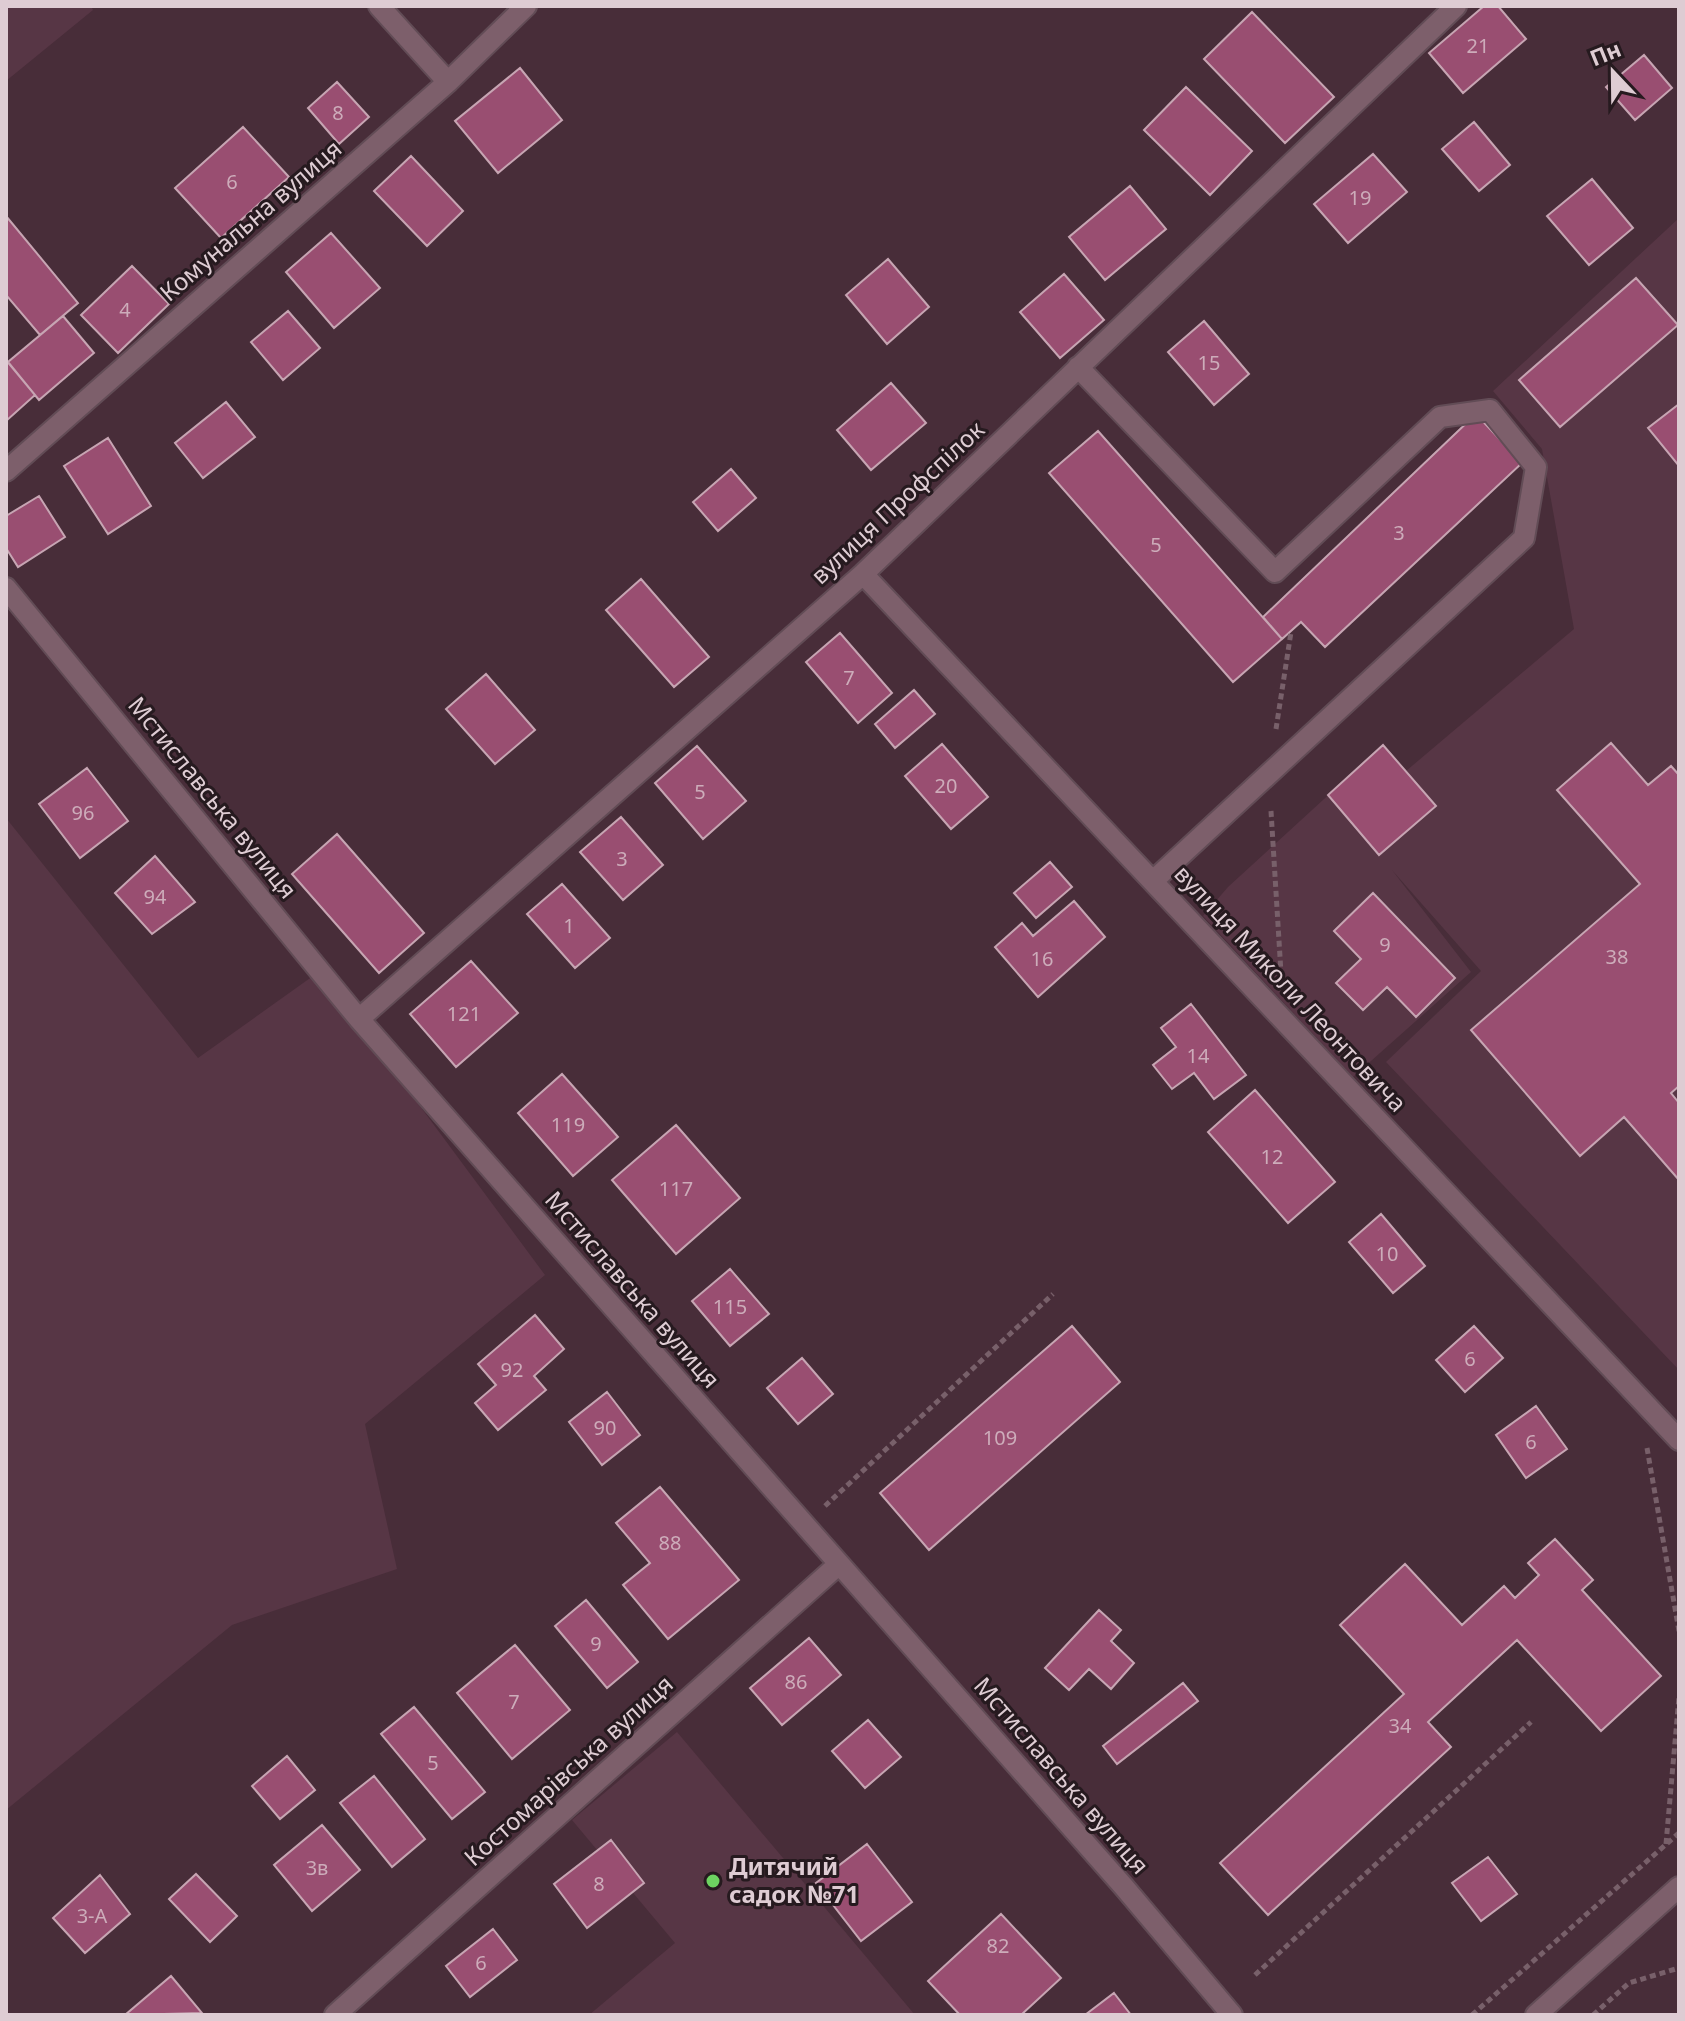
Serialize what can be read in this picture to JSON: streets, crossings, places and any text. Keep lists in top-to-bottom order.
{
  "streets": {
    "street": [
      "Комунальна вулиця",
      "вулиця Профспілок",
      "Мстиславська вулиця",
      "вулиця Миколи Леонтовича",
      "Костомарівська вулиця"
    ]
  },
  "crossings": [
    ["вулиця Профспілок", "Мстиславська вулиця"],
    ["вулиця Профспілок", "вулиця Миколи Леонтовича"],
    ["Мстиславська вулиця", "Костомарівська вулиця"]
  ],
  "places": ["Дитячий садок №71"],
  "house_numbers": [
    "21",
    "8",
    "6",
    "19",
    "4",
    "15",
    "3",
    "5",
    "7",
    "20",
    "5",
    "96",
    "3",
    "94",
    "1",
    "9",
    "38",
    "16",
    "121",
    "14",
    "119",
    "12",
    "117",
    "10",
    "115",
    "6",
    "92",
    "90",
    "109",
    "6",
    "88",
    "9",
    "86",
    "7",
    "34",
    "5",
    "3в",
    "8",
    "3-А",
    "82",
    "6"
  ],
  "north": "top"
}
